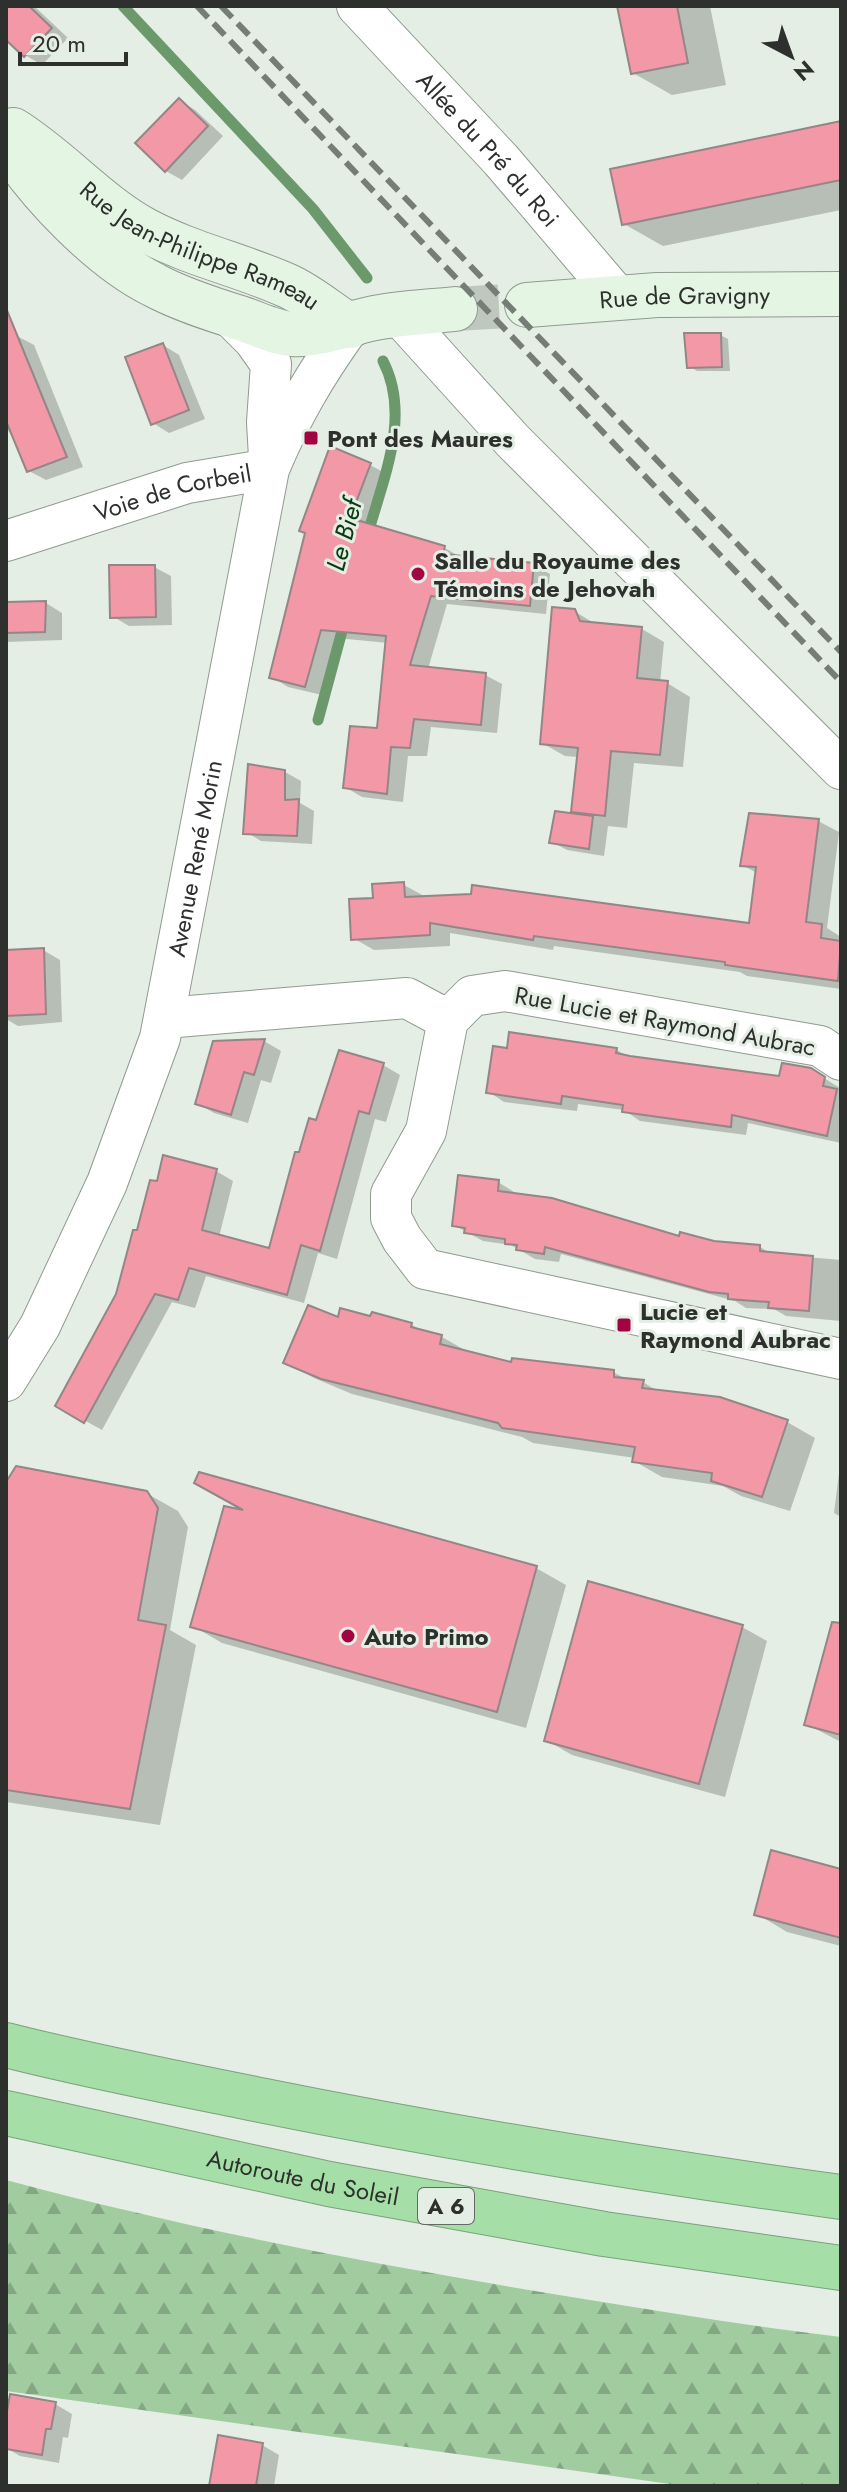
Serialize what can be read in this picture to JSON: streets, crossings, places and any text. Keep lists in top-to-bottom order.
{
  "streets": {
    "highway": ["Autoroute du Soleil", "A 6"],
    "street": [
      "Allée du Pré du Roi",
      "Rue Jean-Philippe Rameau",
      "Rue de Gravigny",
      "Voie de Corbeil",
      "Avenue René Morin",
      "Rue Lucie et Raymond Aubrac"
    ]
  },
  "crossings": [
    ["Allée du Pré du Roi", "Rue de Gravigny"],
    ["Rue Jean-Philippe Rameau", "Voie de Corbeil"],
    ["Rue Jean-Philippe Rameau", "Avenue René Morin"],
    ["Voie de Corbeil", "Avenue René Morin"]
  ],
  "water": ["Le Bief"],
  "places": {
    "transit": ["Pont des Maures", "Lucie et Raymond Aubrac"],
    "other": ["Salle du Royaume des Témoins de Jehovah", "Auto Primo"]
  },
  "scale_bar": "20 m",
  "north": "bottom right"
}
